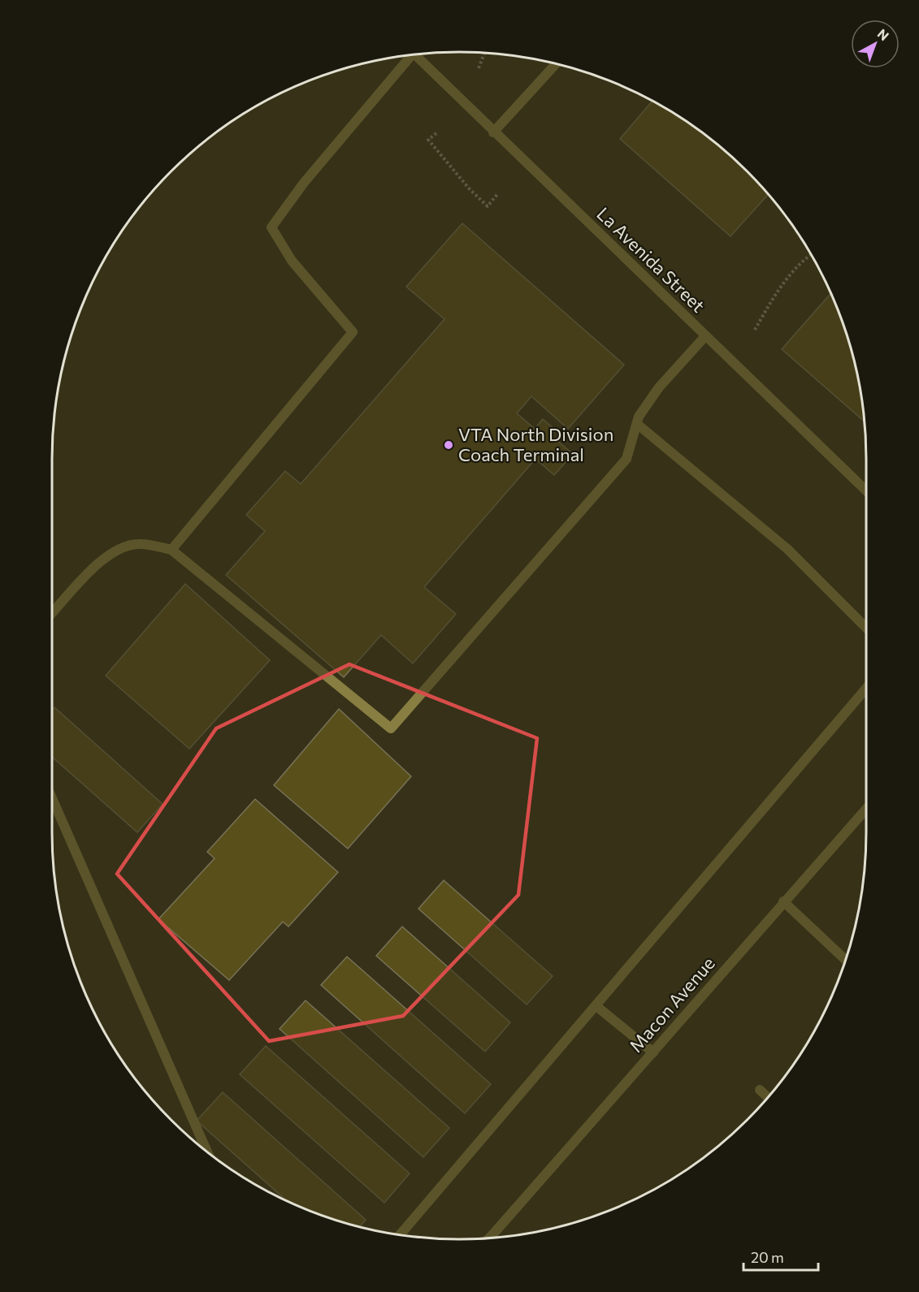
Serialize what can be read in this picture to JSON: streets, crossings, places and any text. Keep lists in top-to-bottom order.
{
  "streets": {
    "street": ["La Avenida Street", "Macon Avenue"]
  },
  "places": ["VTA North Division Coach Terminal"],
  "scale_bar": "20 m",
  "north": "top right"
}
